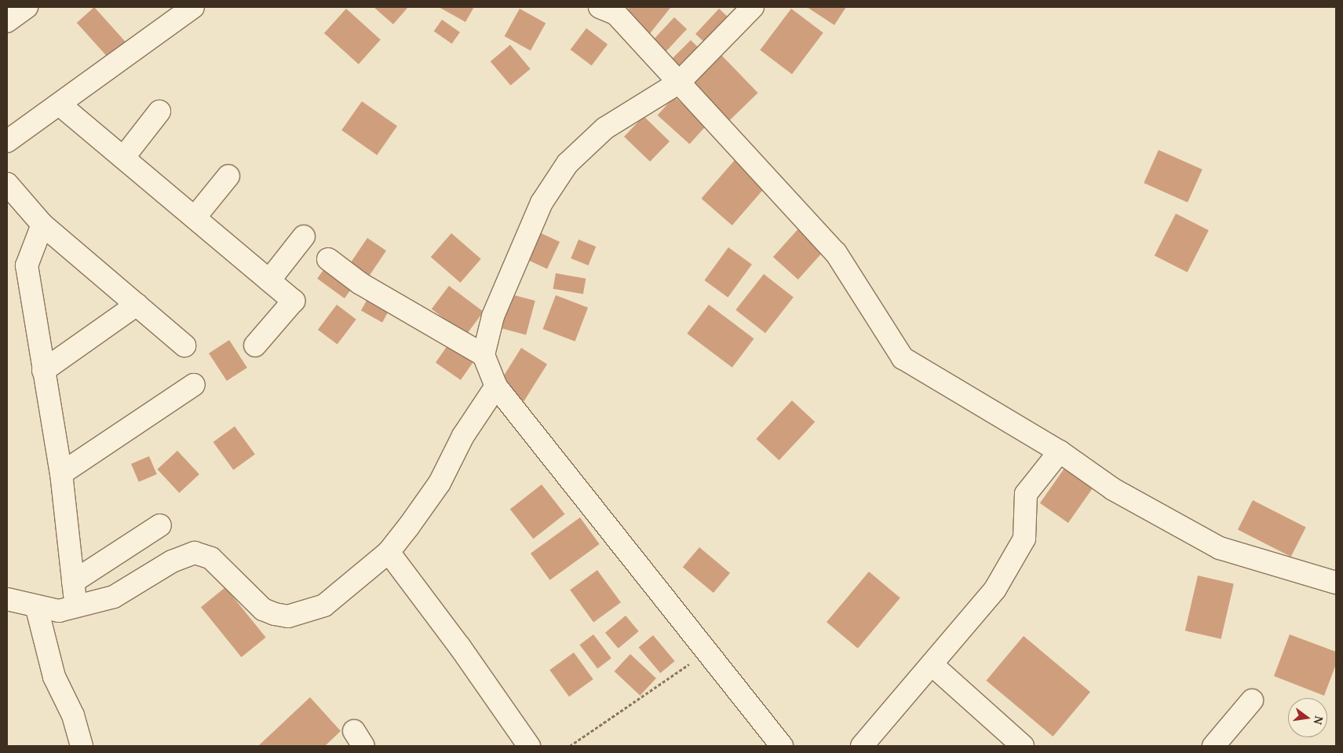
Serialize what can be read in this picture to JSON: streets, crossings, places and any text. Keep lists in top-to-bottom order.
{
  "north": "right"
}
